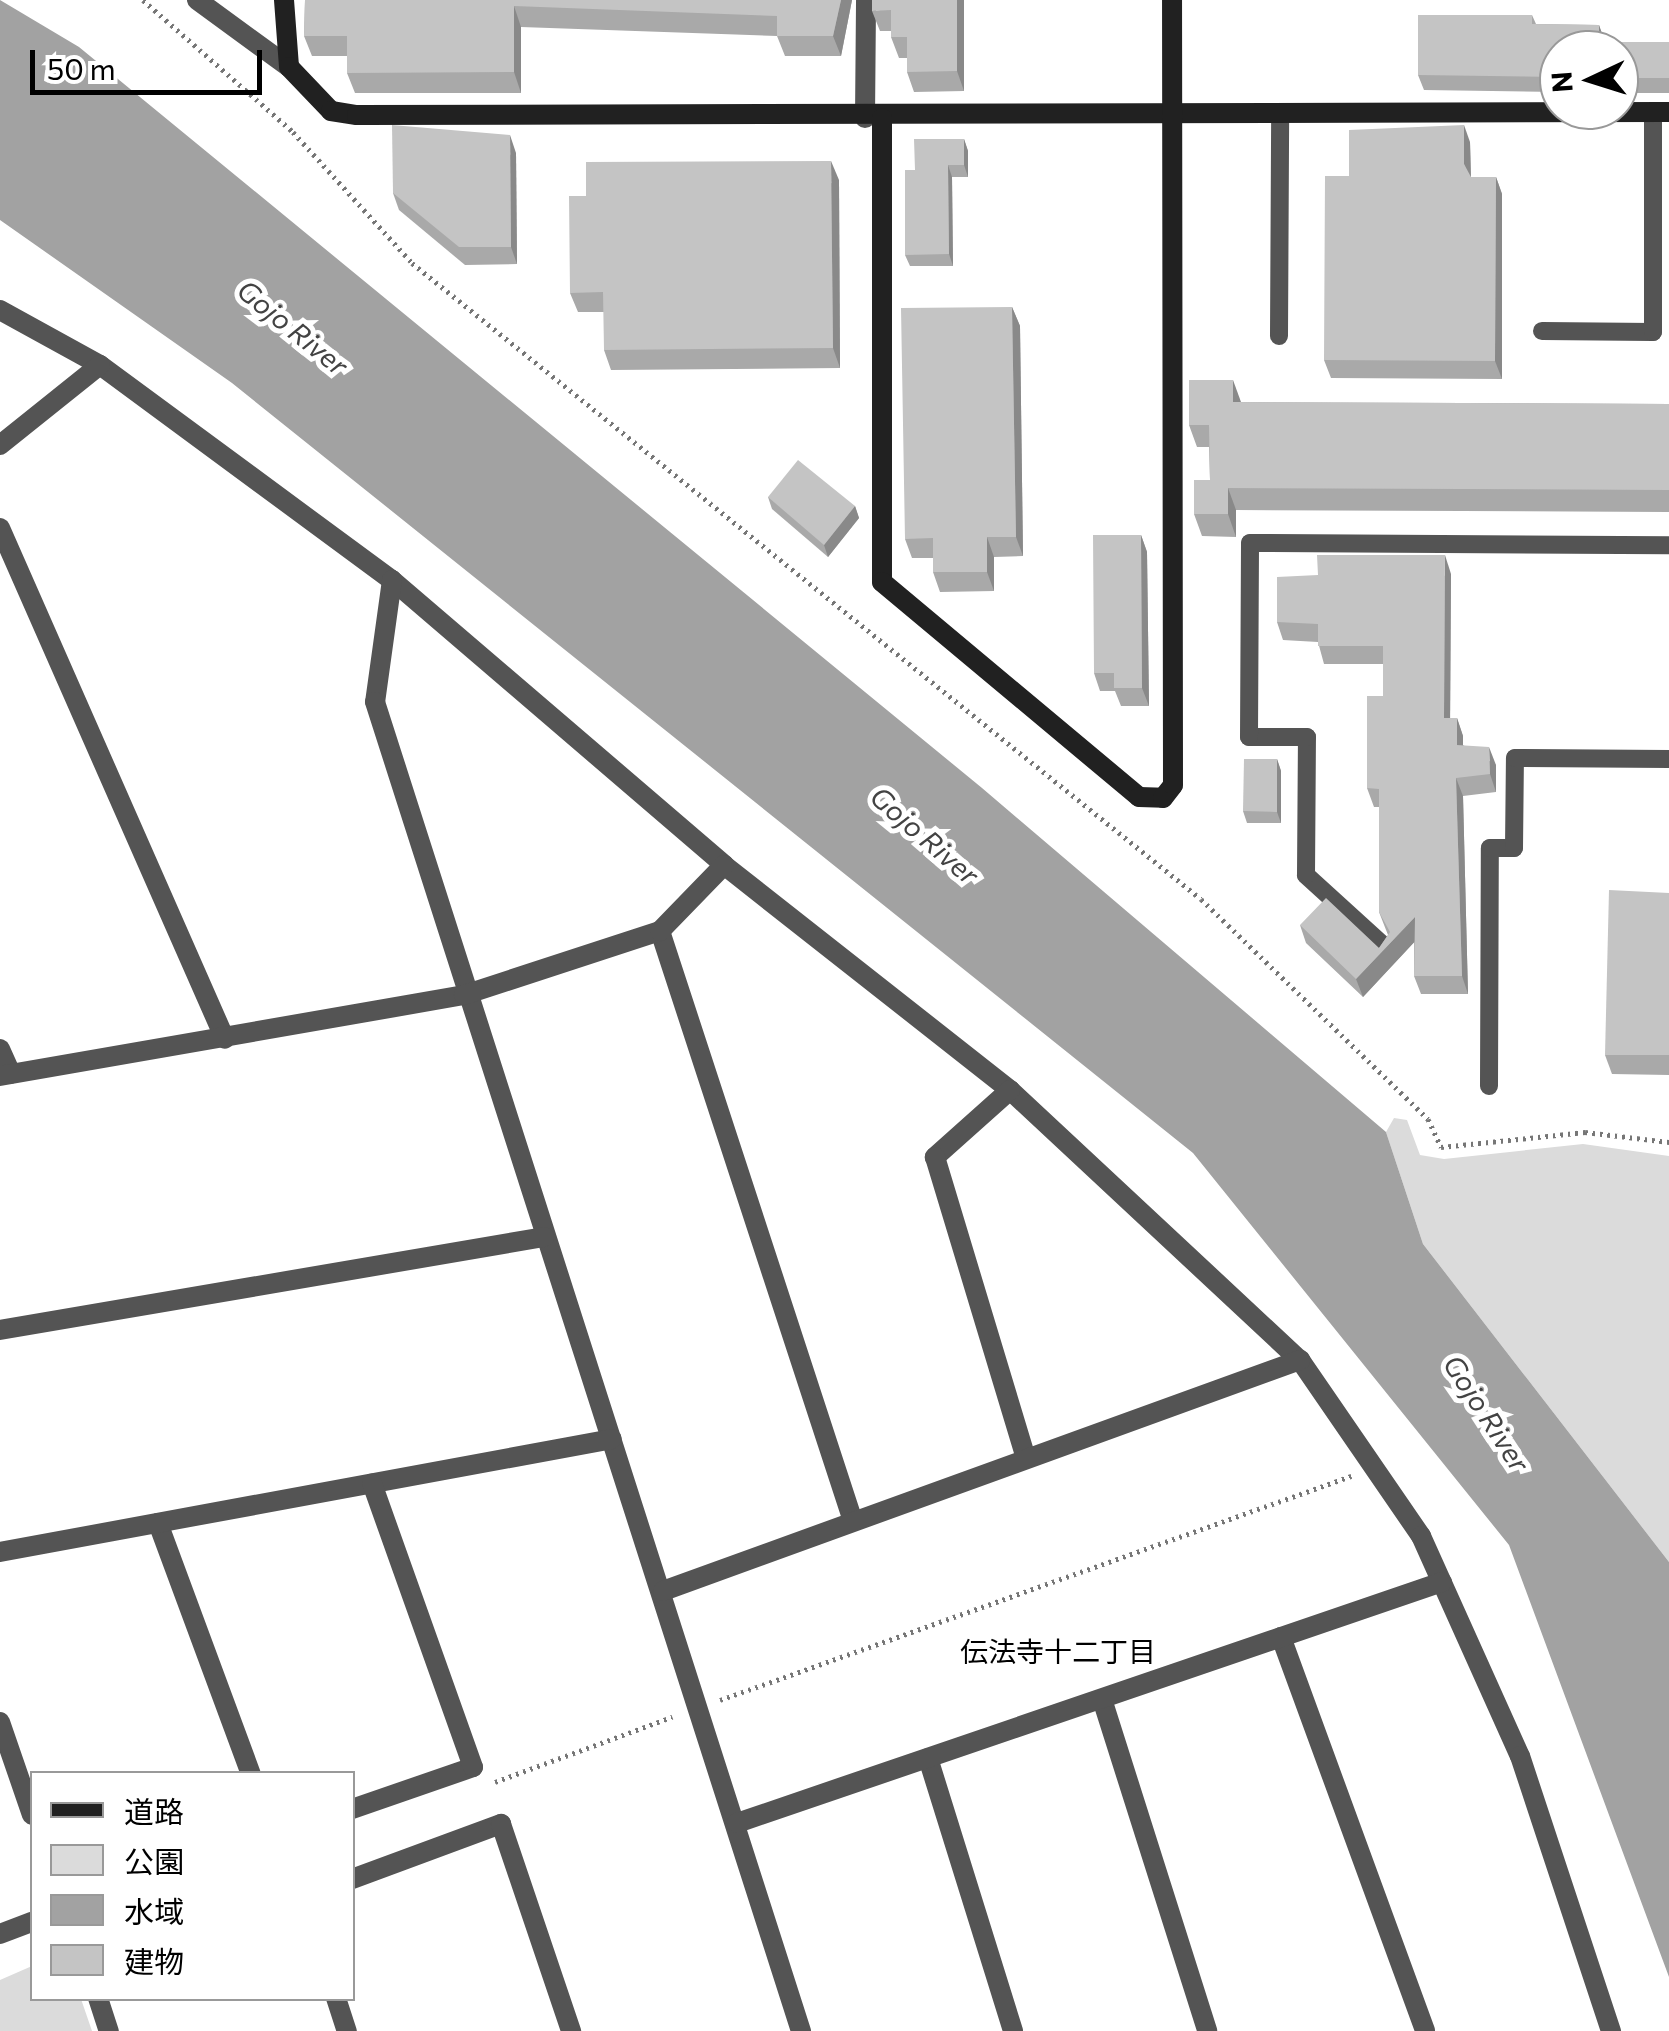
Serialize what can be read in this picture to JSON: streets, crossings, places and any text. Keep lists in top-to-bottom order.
{
  "districts": ["伝法寺十二丁目"],
  "water": ["Gojo River"],
  "legend": [
    "道路",
    "公園",
    "水域",
    "建物"
  ],
  "scale_bar": "50 m",
  "north": "left"
}
